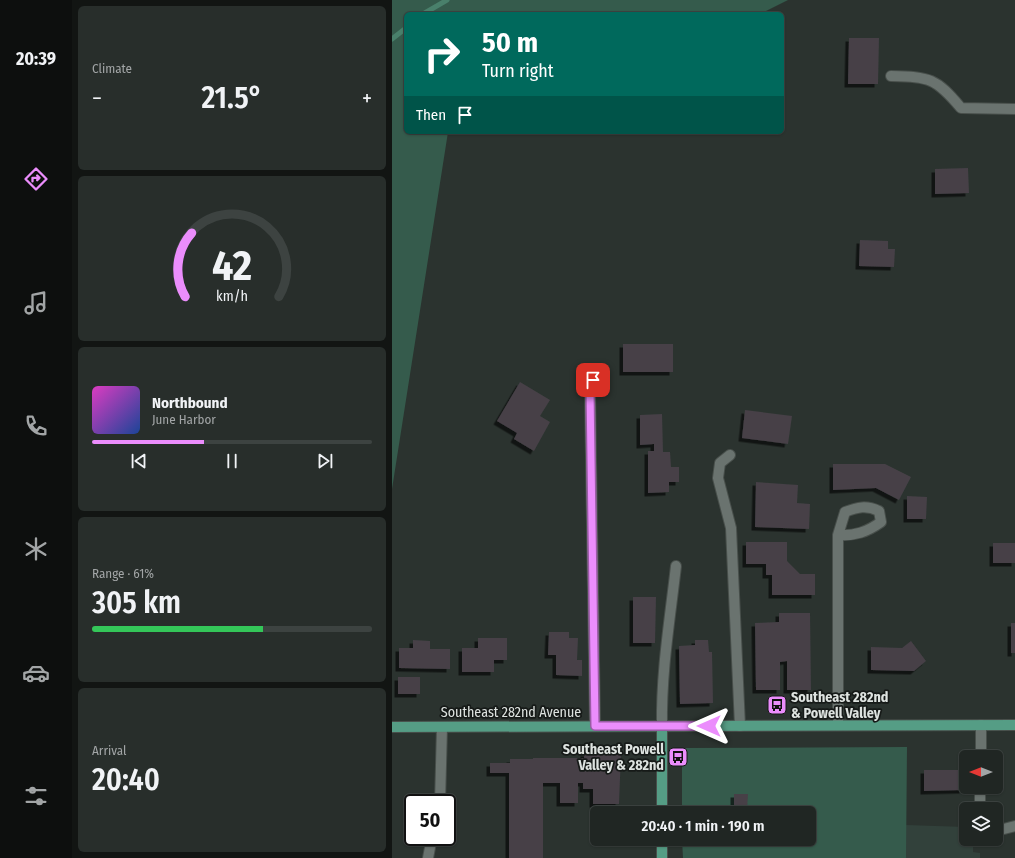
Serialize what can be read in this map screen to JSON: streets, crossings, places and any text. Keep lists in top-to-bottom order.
{
  "streets": {
    "main road": ["Southeast 282nd Avenue"]
  },
  "places": {
    "bus stop": ["Southeast 282nd & Powell Valley", "Southeast Powell Valley & 282nd"]
  },
  "north": "left",
  "page": {
    "tabs": "20:39",
    "tile": [
      "Climate",
      ["Range · 61%", "305 km"],
      ["Arrival", "20:40"]
    ],
    "turn": ["50 m", "Turn right"],
    "heat": ["−", "21.5°", "+"],
    "then": "Then",
    "song": ["Northbound", "June Harbor"],
    "limit": "50",
    "trip": "20:40 · 1 min · 190 m",
    "gauge": ["42", "km/h"]
  }
}
